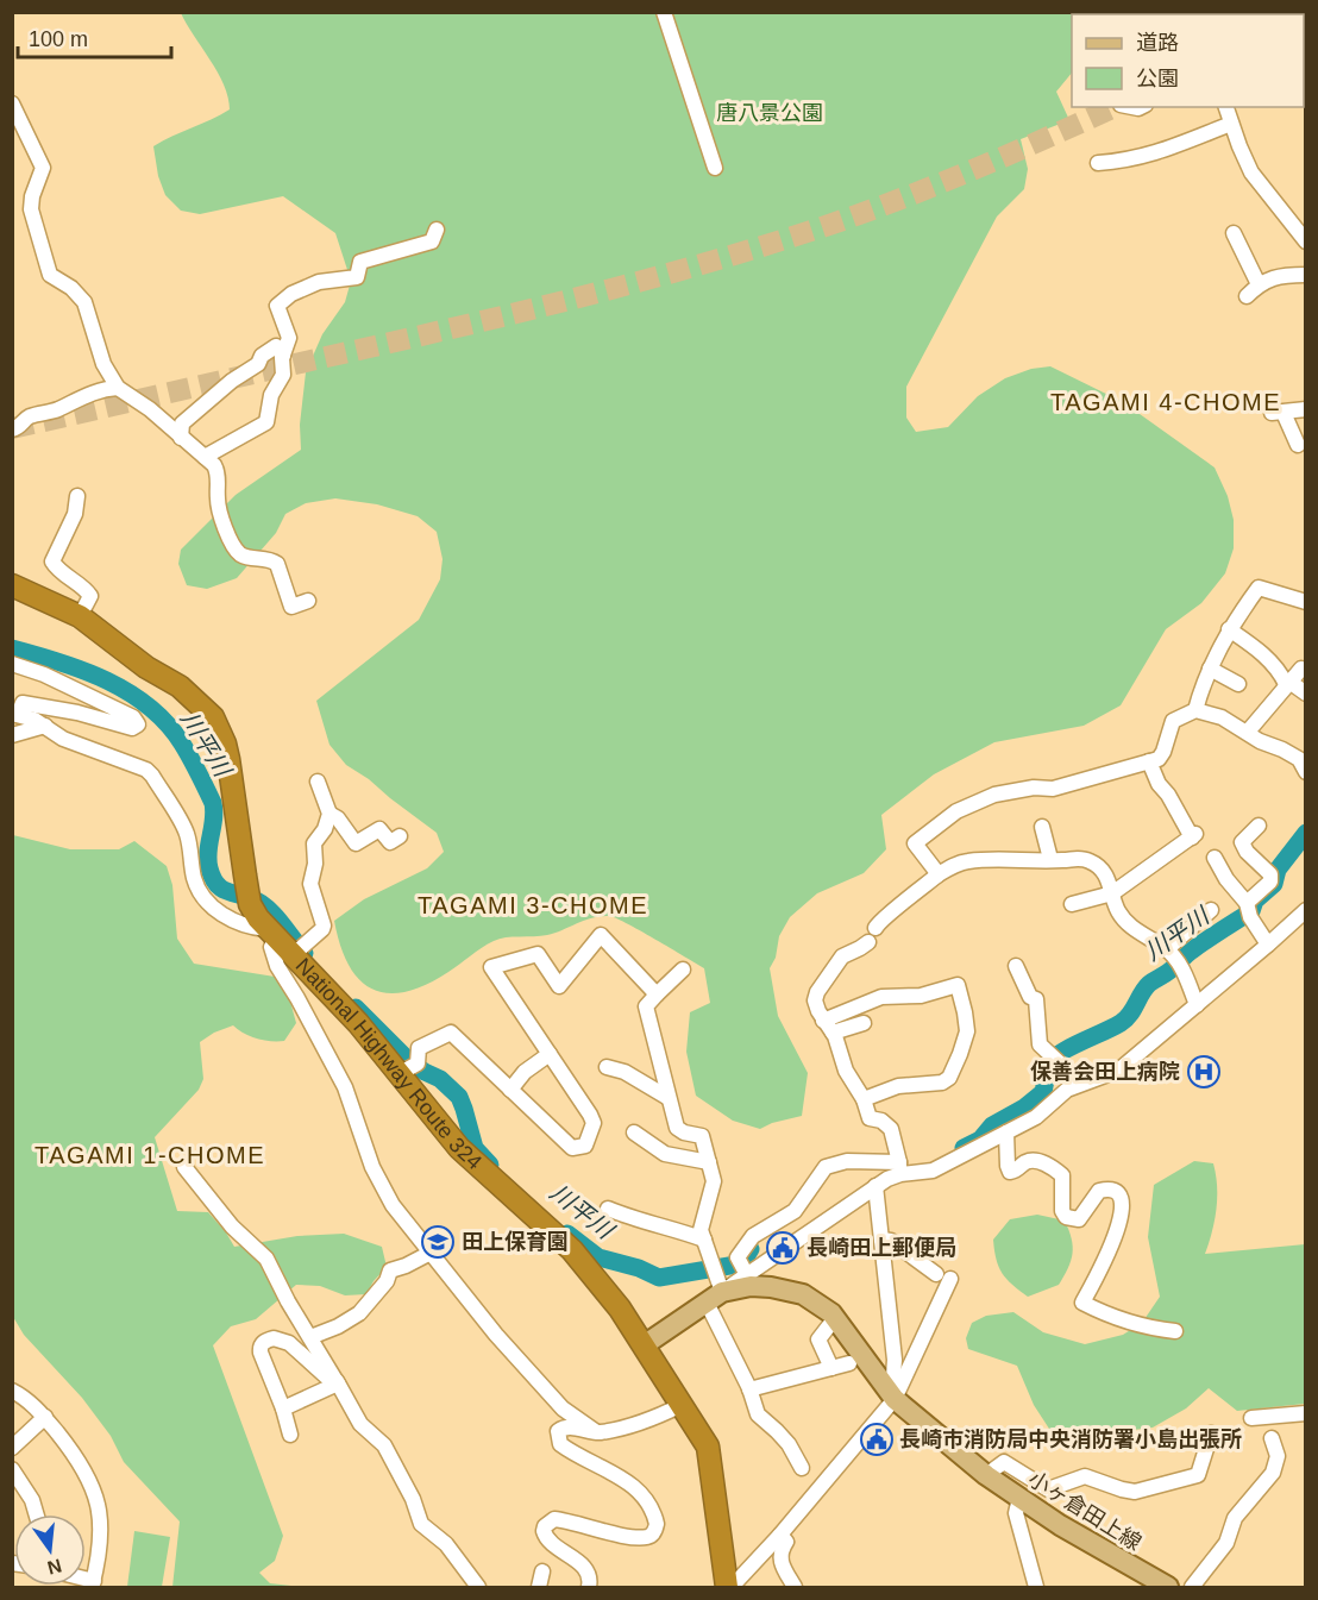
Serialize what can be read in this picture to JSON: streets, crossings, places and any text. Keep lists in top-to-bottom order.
{
  "streets": {
    "highway": ["National Highway Route 324"],
    "main road": ["小ヶ倉田上線"]
  },
  "crossings": [
    ["National Highway Route 324", "小ヶ倉田上線"]
  ],
  "districts": ["TAGAMI 4-CHOME", "TAGAMI 3-CHOME", "TAGAMI 1-CHOME"],
  "water": ["川平川"],
  "parks": ["唐八景公園"],
  "places": {
    "hospital": ["保善会田上病院"],
    "school or university": ["田上保育園"],
    "public building": ["長崎田上郵便局", "長崎市消防局中央消防署小島出張所"]
  },
  "legend": ["道路", "公園"],
  "scale_bar": "100 m",
  "north": "bottom"
}
